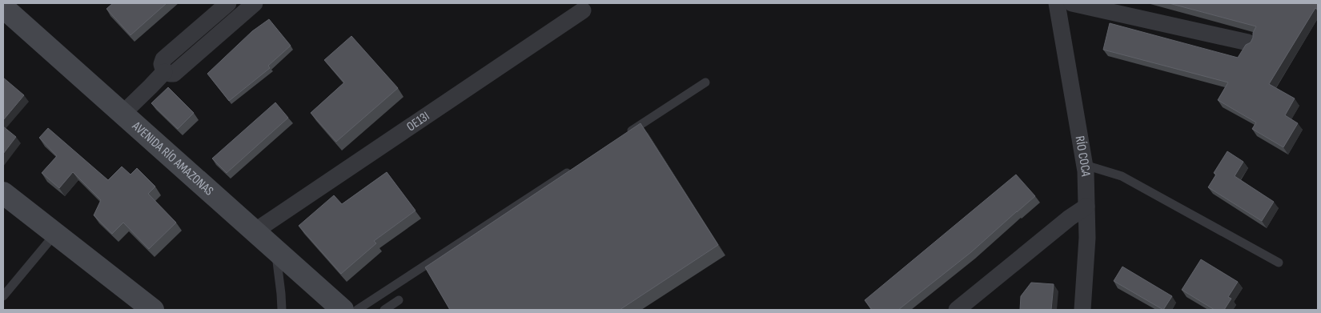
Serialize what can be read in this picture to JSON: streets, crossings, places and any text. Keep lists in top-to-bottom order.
{
  "streets": {
    "main road": ["AVENIDA RÍO AMAZONAS"],
    "street": ["OE13I", "RÍO COCA"]
  },
  "crossings": [
    ["OE13I", "AVENIDA RÍO AMAZONAS"]
  ]
}
